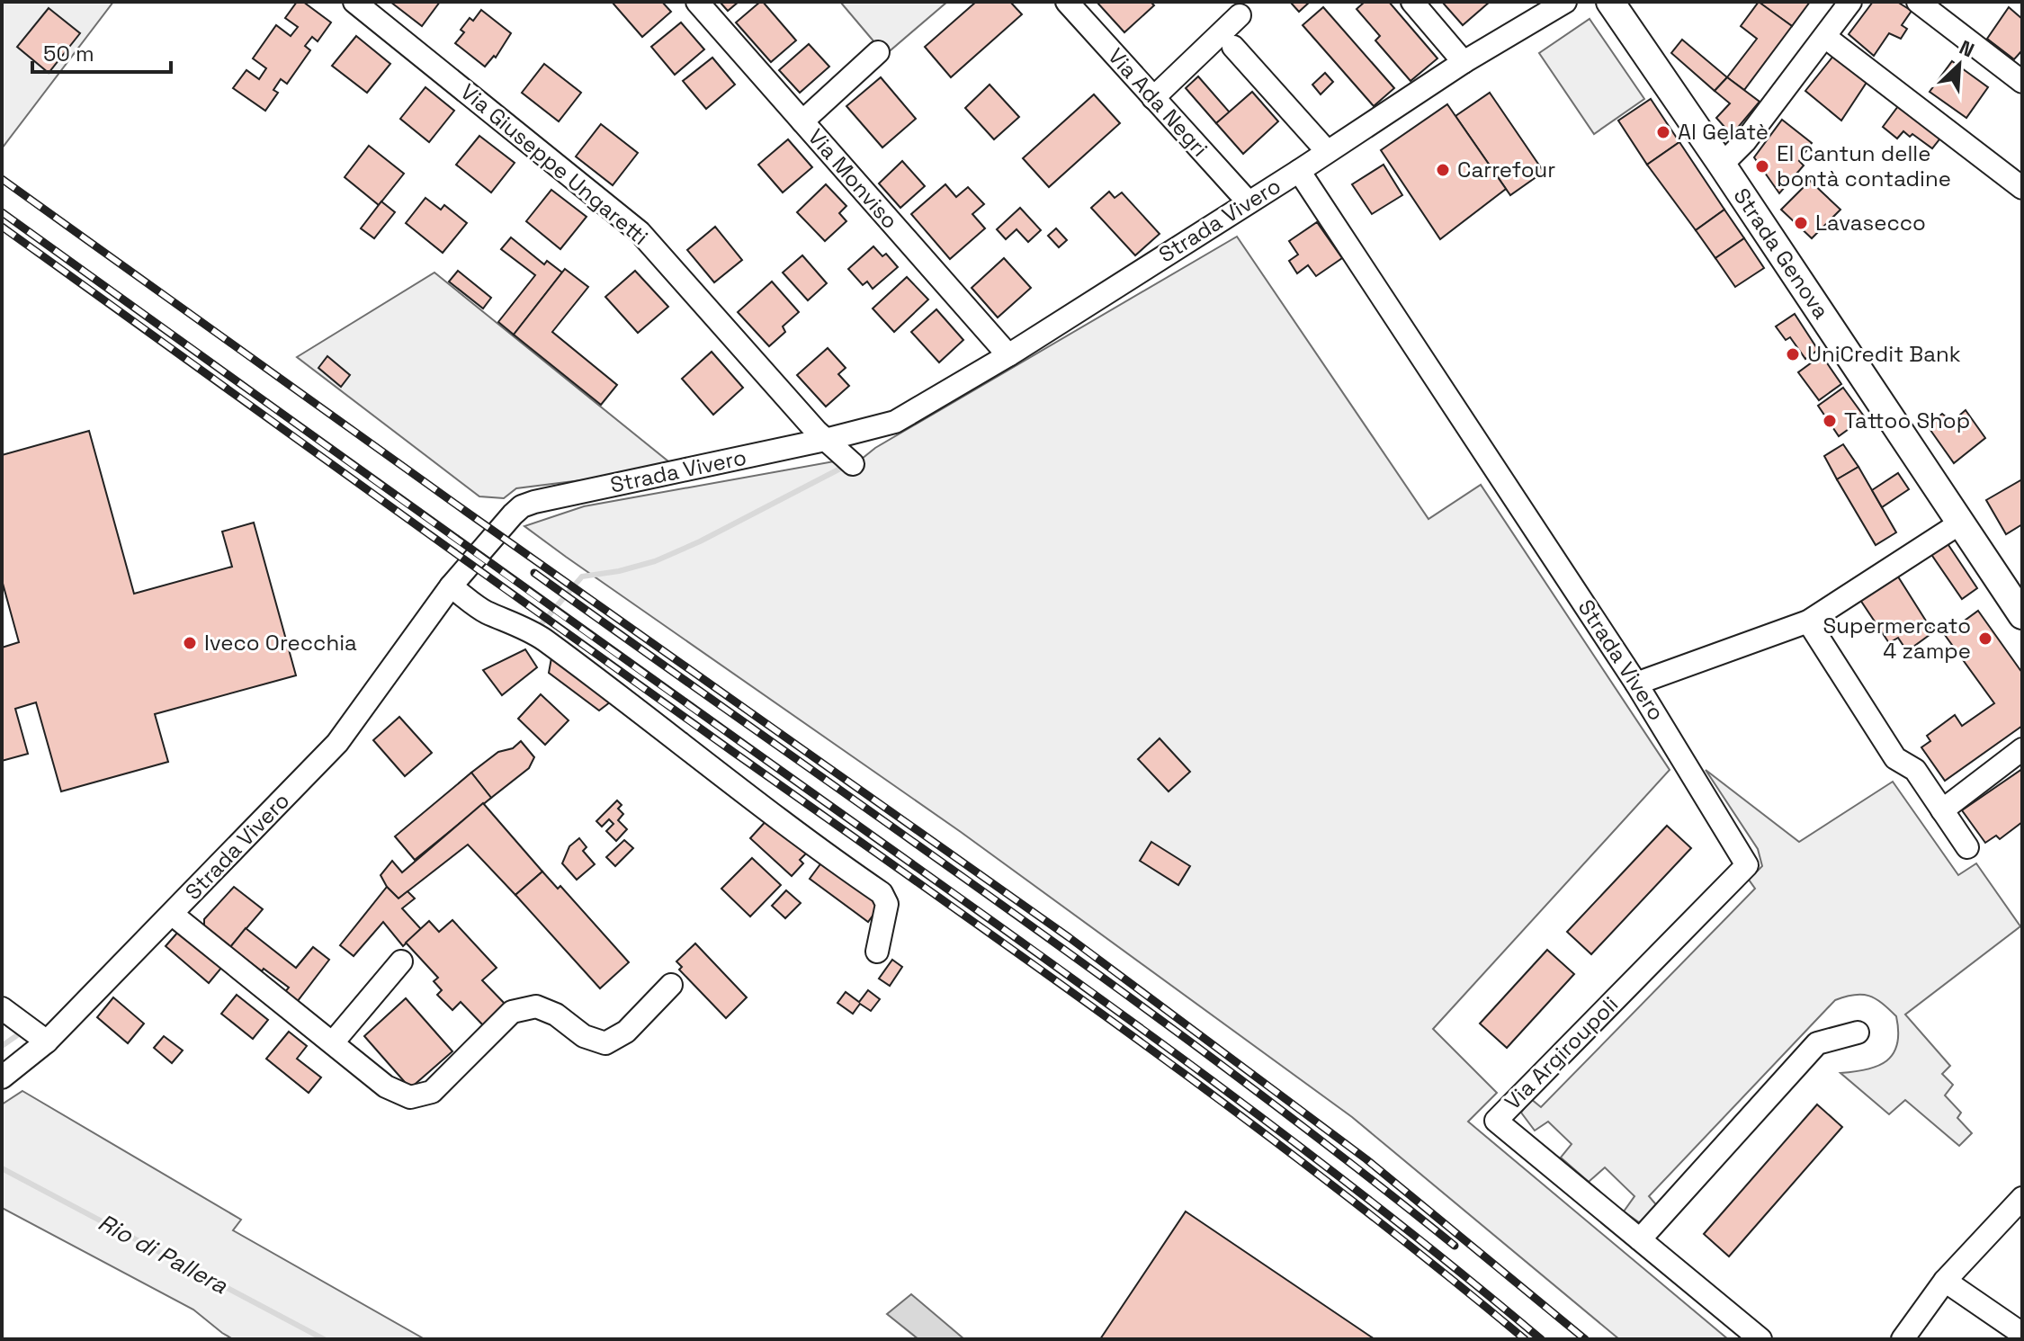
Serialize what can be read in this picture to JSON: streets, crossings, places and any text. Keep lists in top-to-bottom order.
{
  "streets": {
    "main road": ["Strada Genova"],
    "street": [
      "Via Ada Negri",
      "Via Giuseppe Ungaretti",
      "Via Monviso",
      "Strada Vivero",
      "Via Argiroupoli"
    ]
  },
  "crossings": [
    ["Via Ada Negri", "Strada Vivero"],
    ["Via Giuseppe Ungaretti", "Strada Vivero"],
    ["Via Monviso", "Strada Vivero"],
    ["Strada Vivero", "Via Argiroupoli"]
  ],
  "water": ["Rio di Pallera"],
  "places": [
    "Al Gelatè",
    "El Cantun delle bontà contadine",
    "Carrefour",
    "Lavasecco",
    "UniCredit Bank",
    "Tattoo Shop",
    "Supermercato 4 zampe",
    "Iveco Orecchia"
  ],
  "scale_bar": "50 m",
  "north": "top right"
}
